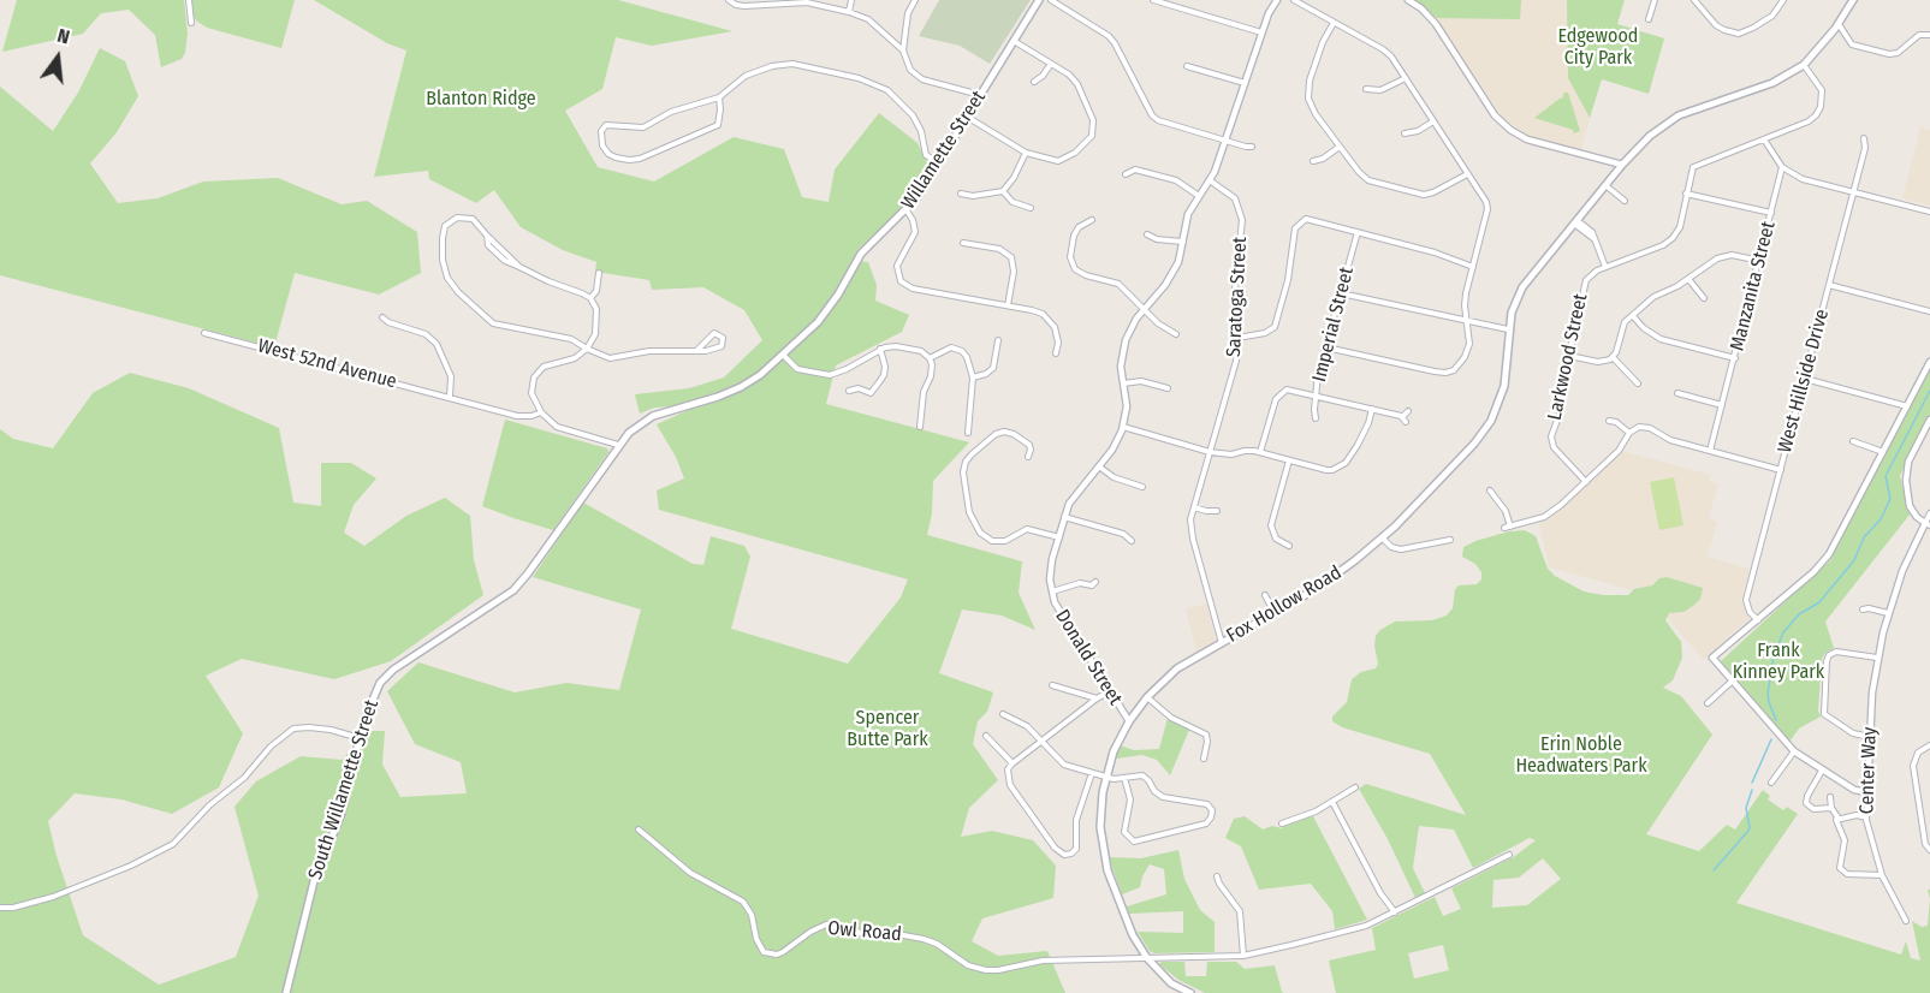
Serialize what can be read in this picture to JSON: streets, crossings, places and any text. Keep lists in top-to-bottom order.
{
  "streets": {
    "main road": ["Willamette Street", "Fox Hollow Road", "South Willamette Street"],
    "street": [
      "Manzanita Street",
      "Saratoga Street",
      "Imperial Street",
      "Larkwood Street",
      "West 52nd Avenue",
      "West Hillside Drive",
      "Donald Street",
      "Center Way",
      "Owl Road"
    ]
  },
  "crossings": [
    ["Willamette Street", "South Willamette Street"],
    ["Saratoga Street", "Fox Hollow Road"],
    ["Saratoga Street", "Donald Street"],
    ["Larkwood Street", "Fox Hollow Road"],
    ["Fox Hollow Road", "Donald Street"],
    ["Fox Hollow Road", "Owl Road"]
  ],
  "parks": [
    "Edgewood City Park",
    "Blanton Ridge",
    "Frank Kinney Park",
    "Spencer Butte Park",
    "Erin Noble Headwaters Park"
  ],
  "north": "top"
}
